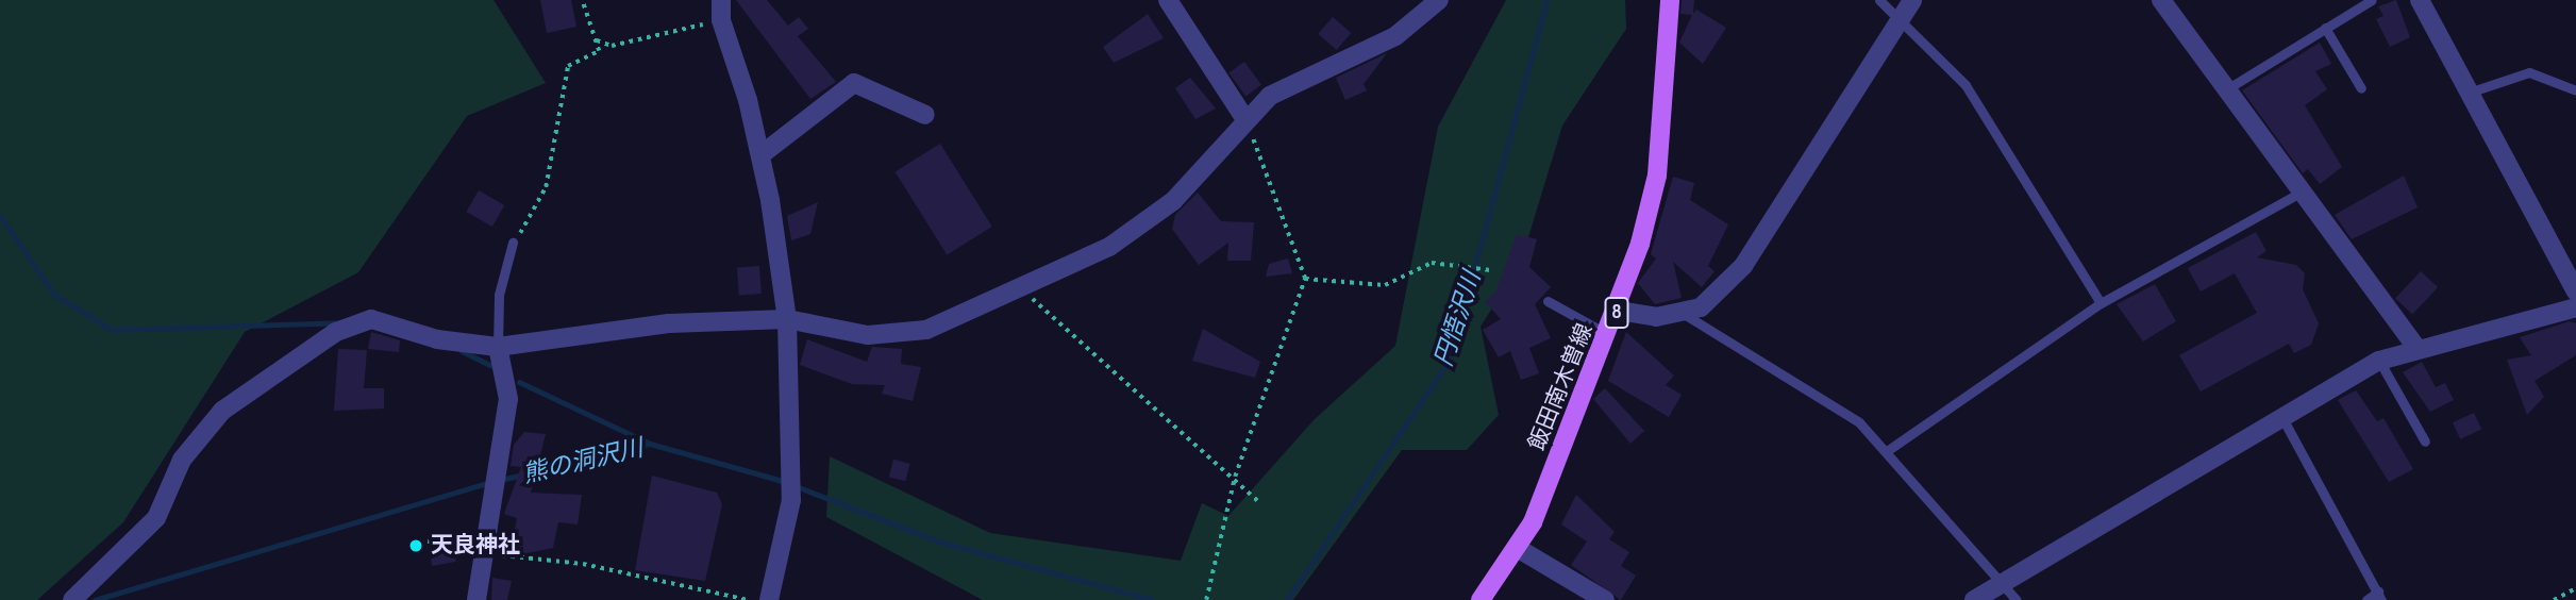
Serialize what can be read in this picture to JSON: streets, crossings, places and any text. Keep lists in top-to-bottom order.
{
  "streets": {
    "main road": ["8", "飯田南木曽線"]
  },
  "water": ["円悟沢川", "熊の洞沢川"],
  "places": ["天良神社"]
}
